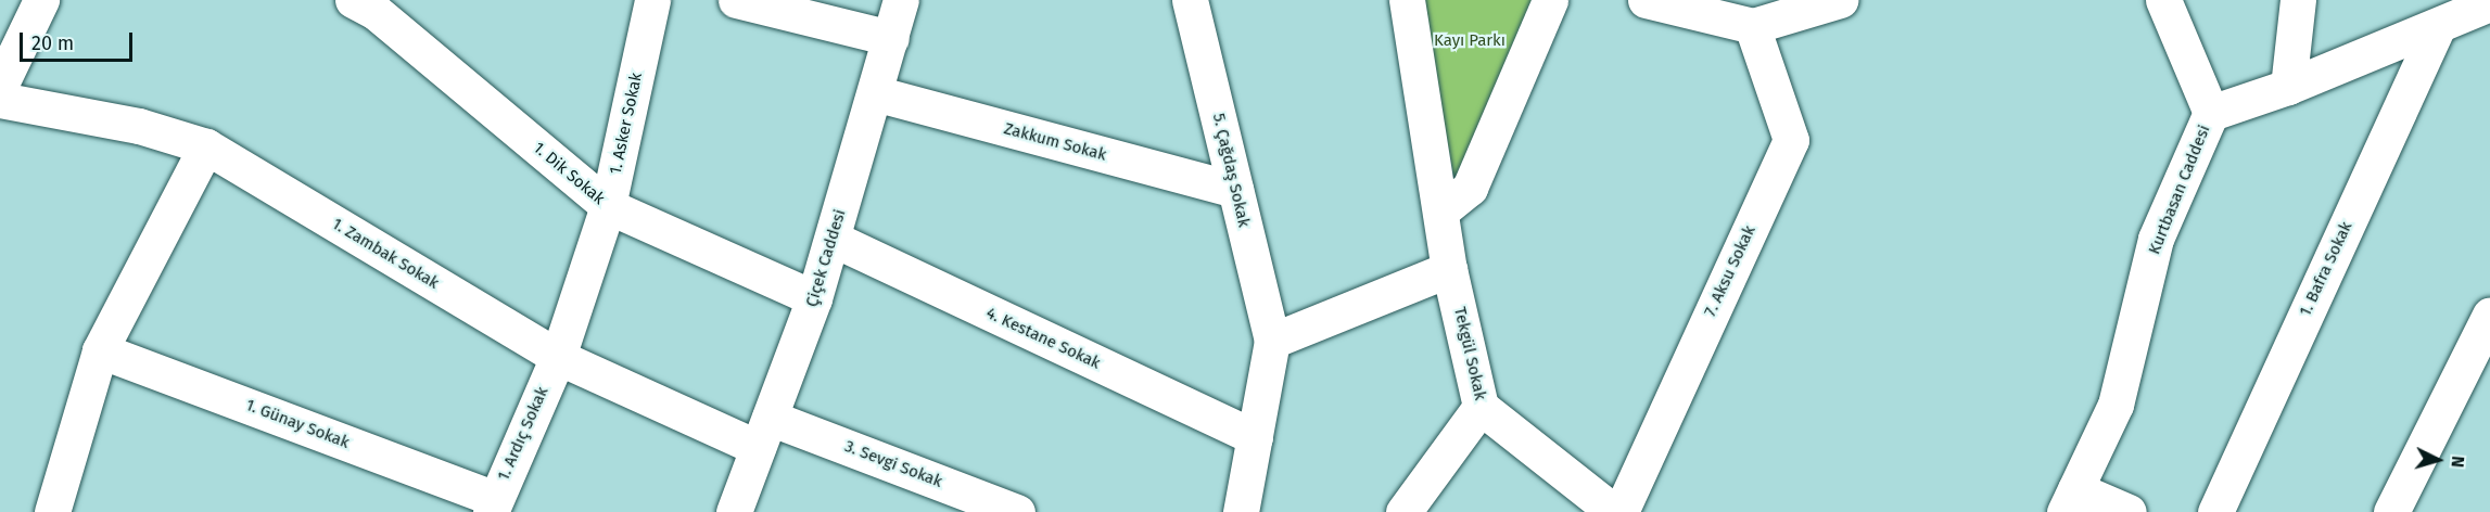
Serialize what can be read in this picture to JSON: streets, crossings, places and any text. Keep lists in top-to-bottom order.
{
  "streets": {
    "street": [
      "1. Asker Sokak",
      "Zakkum Sokak",
      "5. Çağdaş Sokak",
      "1. Dik Sokak",
      "Kurtbasan Caddesi",
      "1. Zambak Sokak",
      "Çiçek Caddesi",
      "1. Bafra Sokak",
      "7. Aksu Sokak",
      "4. Kestane Sokak",
      "Tekgül Sokak",
      "1. Günay Sokak",
      "1. Ardıç Sokak",
      "3. Sevgi Sokak"
    ]
  },
  "crossings": [
    ["1. Asker Sokak", "1. Dik Sokak"],
    ["1. Asker Sokak", "1. Zambak Sokak"],
    ["1. Asker Sokak", "1. Ardıç Sokak"],
    ["Zakkum Sokak", "5. Çağdaş Sokak"],
    ["Zakkum Sokak", "Çiçek Caddesi"],
    ["5. Çağdaş Sokak", "4. Kestane Sokak"],
    ["1. Dik Sokak", "Çiçek Caddesi"],
    ["Kurtbasan Caddesi", "1. Bafra Sokak"],
    ["1. Zambak Sokak", "Çiçek Caddesi"],
    ["1. Zambak Sokak", "1. Ardıç Sokak"],
    ["1. Zambak Sokak", "3. Sevgi Sokak"],
    ["Çiçek Caddesi", "4. Kestane Sokak"],
    ["Çiçek Caddesi", "3. Sevgi Sokak"],
    ["1. Günay Sokak", "1. Ardıç Sokak"]
  ],
  "parks": ["Kayı Parkı"],
  "scale_bar": "20 m",
  "north": "right"
}
